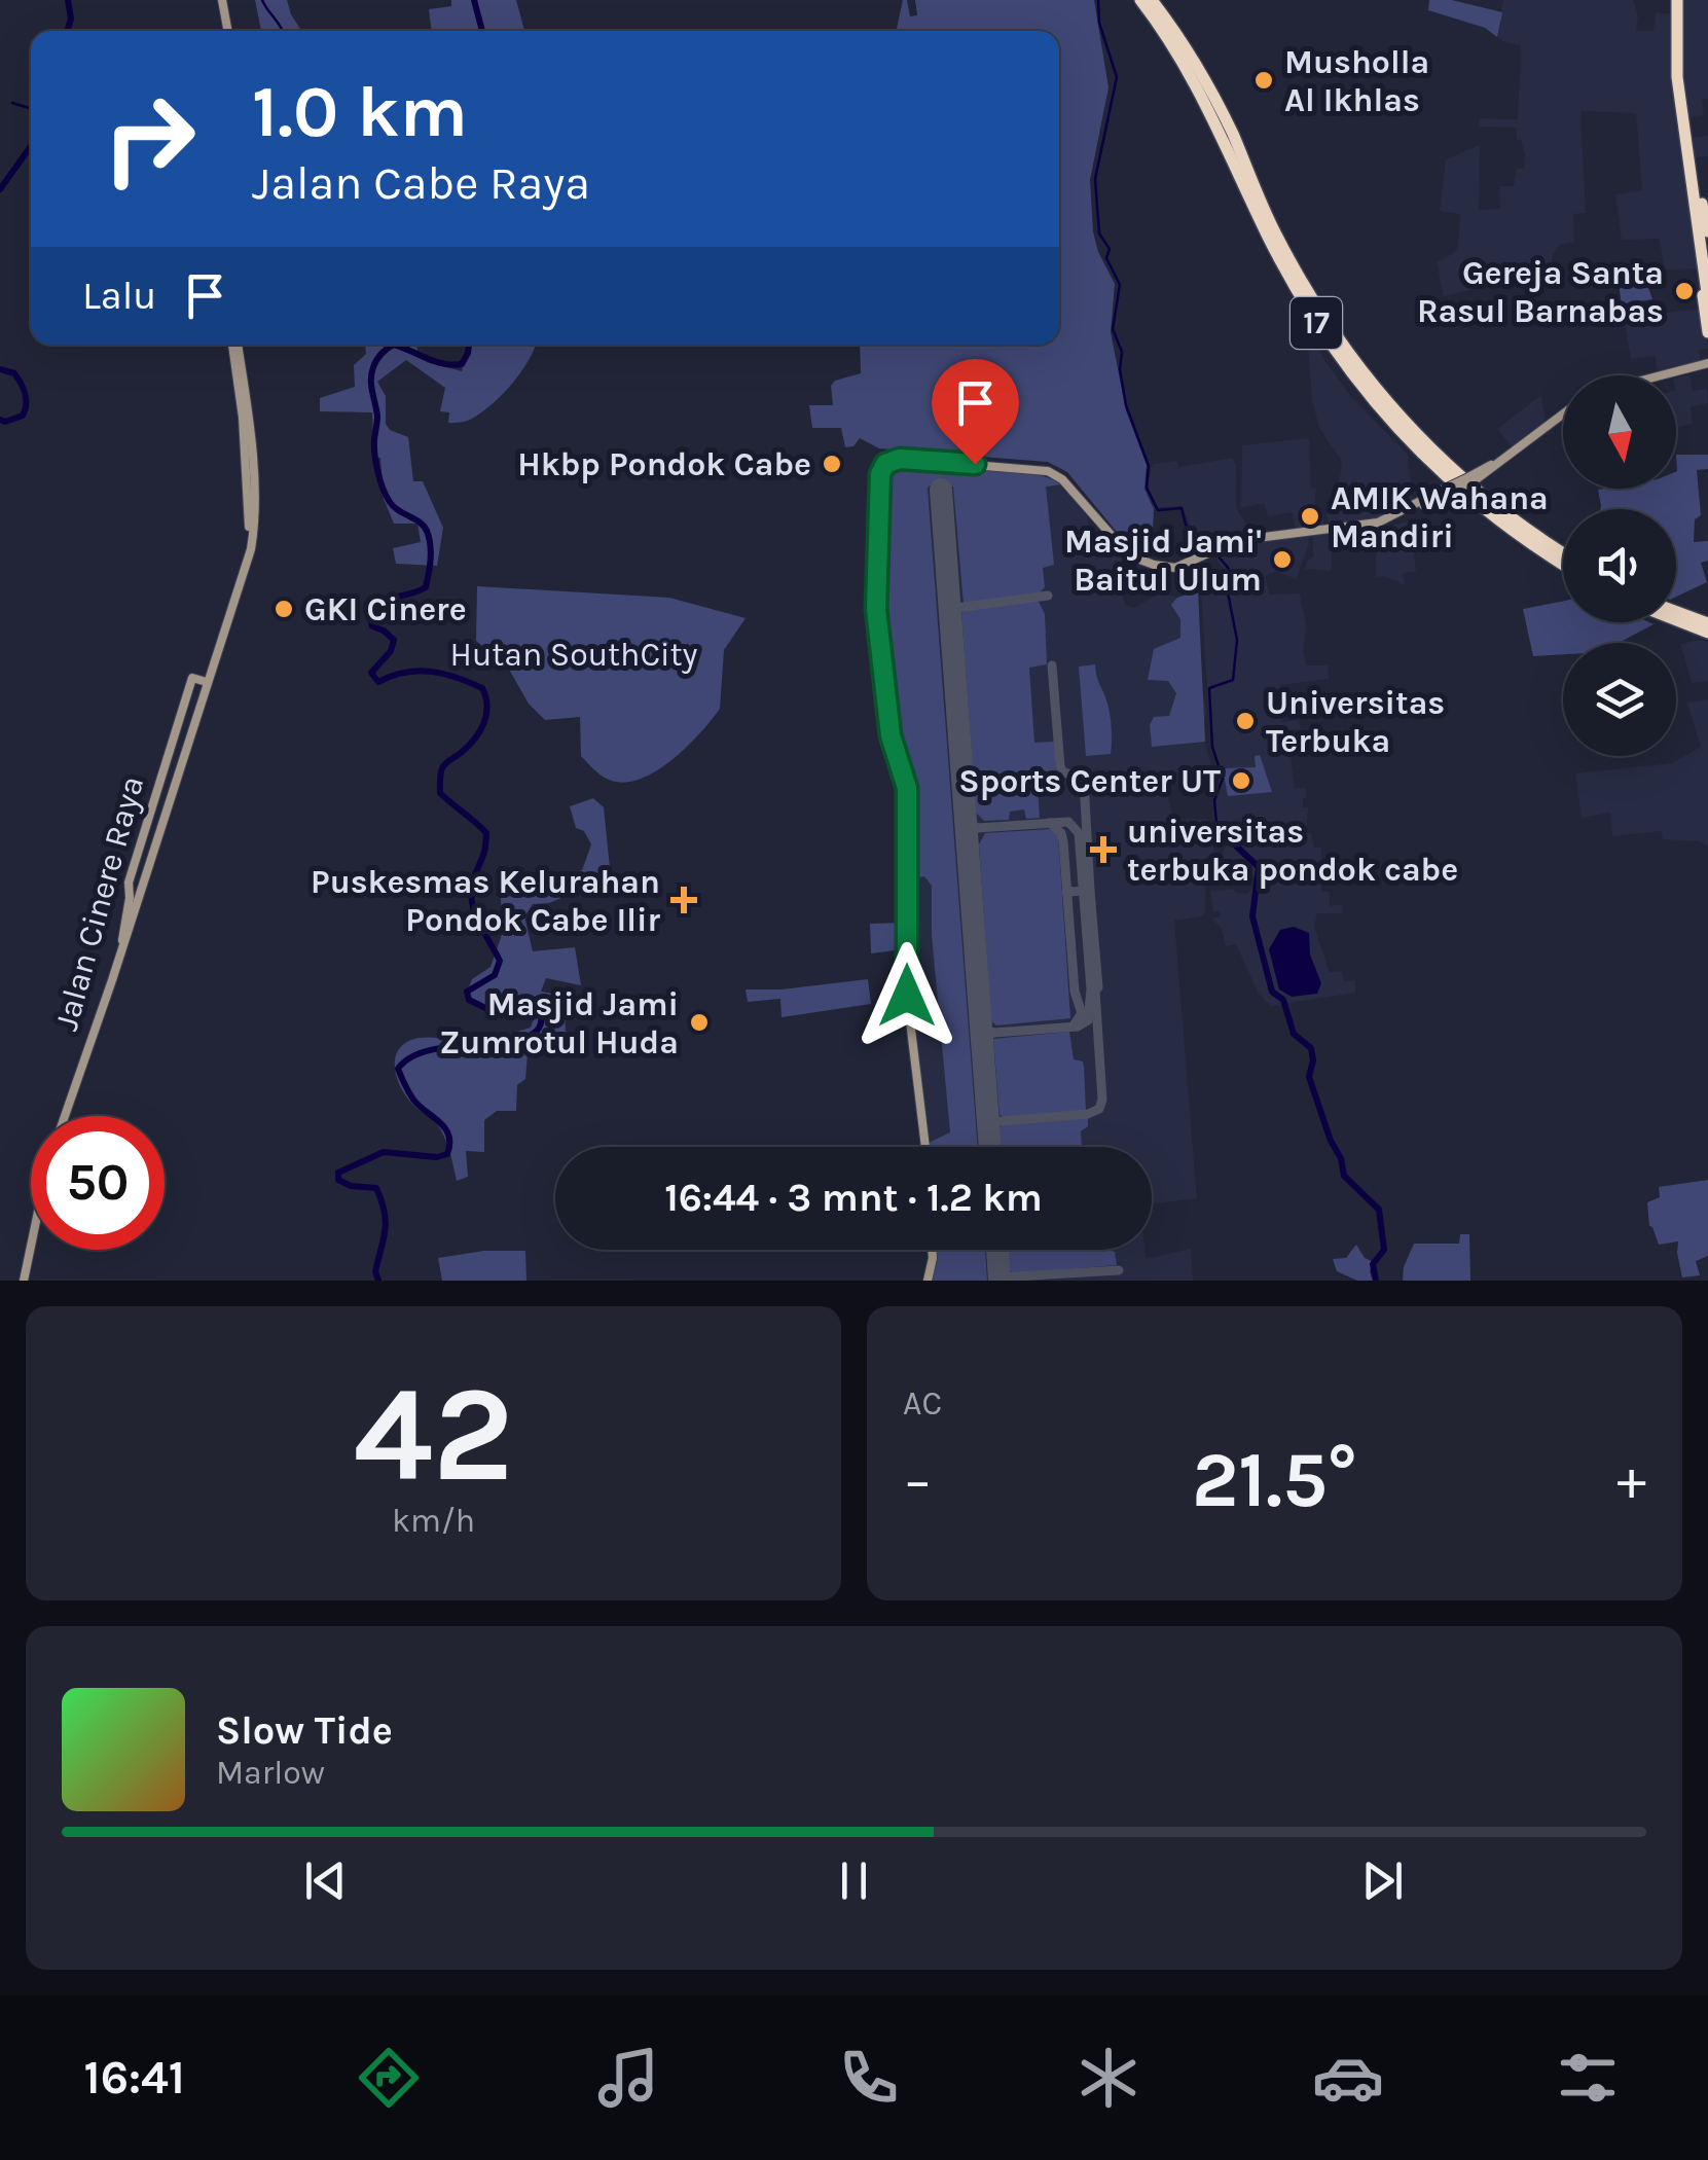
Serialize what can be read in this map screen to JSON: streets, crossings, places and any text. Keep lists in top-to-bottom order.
{
  "streets": {
    "highway": ["17"],
    "main road": ["Jalan Cinere Raya"]
  },
  "parks": ["Hutan SouthCity"],
  "places": {
    "other": [
      "Musholla Al Ikhlas",
      "Gereja Santa Rasul Barnabas",
      "Hkbp Pondok Cabe",
      "AMIK Wahana Mandiri",
      "Masjid Jami' Baitul Ulum",
      "GKI Cinere",
      "Universitas Terbuka",
      "Sports Center UT",
      "Masjid Jami Zumrotul Huda"
    ],
    "health": ["universitas terbuka pondok cabe", "Puskesmas Kelurahan Pondok Cabe Ilir"]
  },
  "north": "bottom",
  "page": {
    "turn": ["1.0 km", "Jalan Cabe Raya"],
    "then": "Lalu",
    "limit": "50",
    "trip": "16:44 · 3 mnt · 1.2 km",
    "tile": [
      ["42", "km/h"],
      "AC"
    ],
    "heat": ["−", "21.5°", "+"],
    "song": ["Slow Tide", "Marlow"],
    "tabs": "16:41"
  }
}
